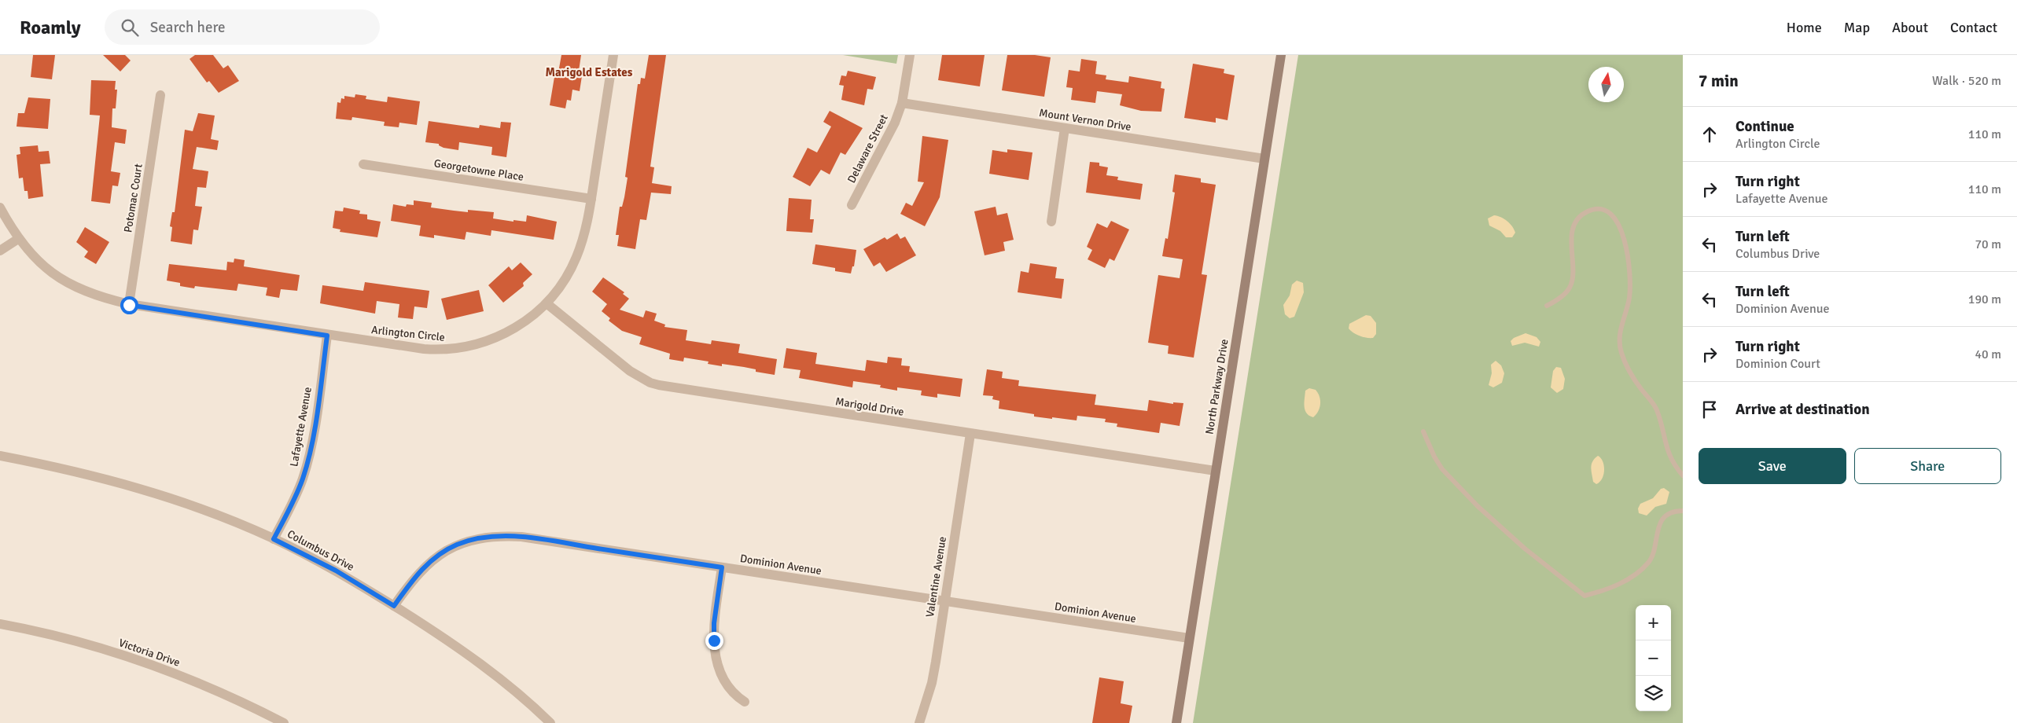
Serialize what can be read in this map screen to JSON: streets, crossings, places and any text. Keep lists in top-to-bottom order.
{
  "streets": {
    "main road": ["North Parkway Drive"],
    "street": [
      "Mount Vernon Drive",
      "Delaware Street",
      "Georgetowne Place",
      "Potomac Court",
      "Arlington Circle",
      "Marigold Drive",
      "Lafayette Avenue",
      "Columbus Drive",
      "Dominion Avenue",
      "Valentine Avenue",
      "Victoria Drive"
    ]
  },
  "crossings": [
    ["Mount Vernon Drive", "Delaware Street"],
    ["Mount Vernon Drive", "North Parkway Drive"],
    ["Georgetowne Place", "Arlington Circle"],
    ["Potomac Court", "Arlington Circle"],
    ["Arlington Circle", "Marigold Drive"],
    ["Arlington Circle", "Lafayette Avenue"],
    ["North Parkway Drive", "Marigold Drive"],
    ["North Parkway Drive", "Dominion Avenue"],
    ["Marigold Drive", "Valentine Avenue"],
    ["Lafayette Avenue", "Columbus Drive"],
    ["Columbus Drive", "Dominion Avenue"],
    ["Dominion Avenue", "Valentine Avenue"]
  ],
  "districts": ["Marigold Estates"],
  "north": "top",
  "page": {
    "header": "Roamly",
    "search": "Search here",
    "nav": [
      "Home",
      "Map",
      "About",
      "Contact"
    ],
    "heading": ["7 min", "Walk · 520 m"],
    "list": [
      ["Continue", "Arlington Circle", "110 m"],
      ["Turn right", "Lafayette Avenue", "110 m"],
      ["Turn left", "Columbus Drive", "70 m"],
      ["Turn left", "Dominion Avenue", "190 m"],
      ["Turn right", "Dominion Court", "40 m"],
      "Arrive at destination"
    ],
    "buttons": ["Save", "Share"],
    "map_buttons": ["+", "−"]
  }
}
